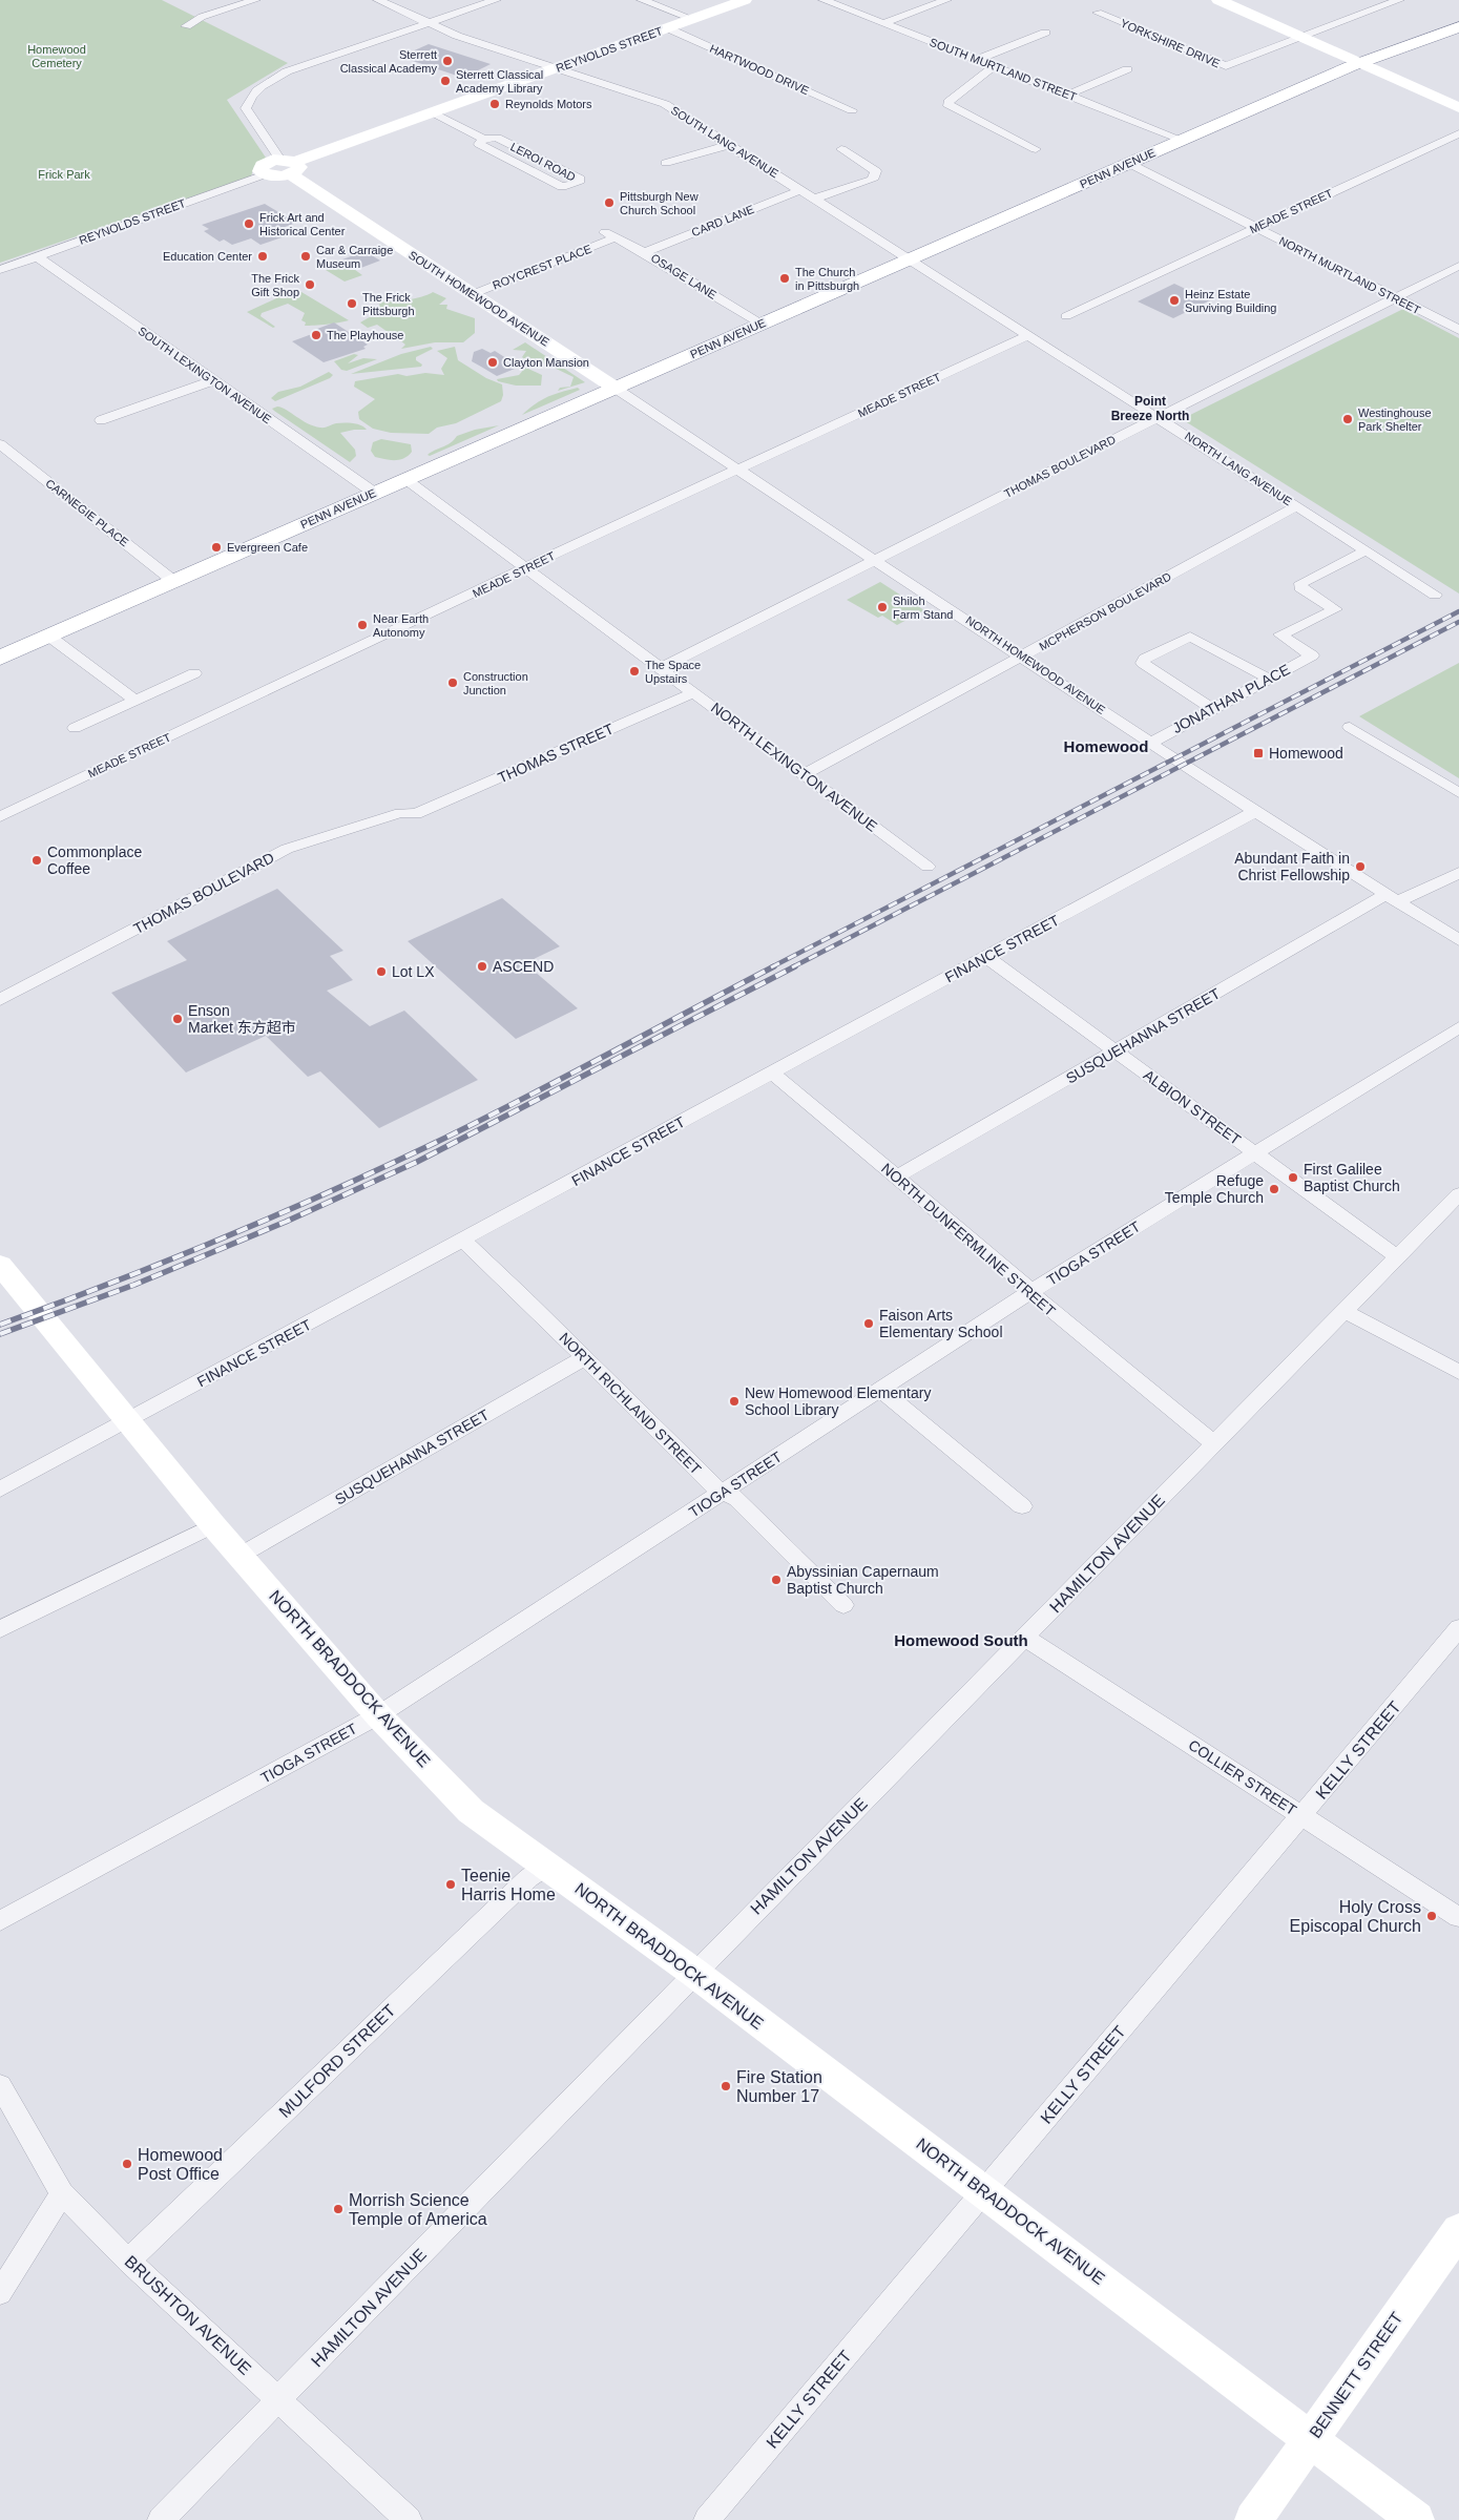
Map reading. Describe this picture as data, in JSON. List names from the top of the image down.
{
  "streets": {
    "highway": ["PENN AVENUE"],
    "main road": [
      "REYNOLDS STREET",
      "SOUTH HOMEWOOD AVENUE",
      "NORTH BRADDOCK AVENUE",
      "BENNETT STREET"
    ],
    "street": [
      "YORKSHIRE DRIVE",
      "HARTWOOD DRIVE",
      "SOUTH MURTLAND STREET",
      "SOUTH LANG AVENUE",
      "LEROI ROAD",
      "MEADE STREET",
      "CARD LANE",
      "ROYCREST PLACE",
      "NORTH MURTLAND STREET",
      "OSAGE LANE",
      "SOUTH LEXINGTON AVENUE",
      "THOMAS BOULEVARD",
      "NORTH LANG AVENUE",
      "CARNEGIE PLACE",
      "MCPHERSON BOULEVARD",
      "NORTH HOMEWOOD AVENUE",
      "JONATHAN PLACE",
      "THOMAS STREET",
      "NORTH LEXINGTON AVENUE",
      "FINANCE STREET",
      "SUSQUEHANNA STREET",
      "ALBION STREET",
      "NORTH DUNFERMLINE STREET",
      "TIOGA STREET",
      "NORTH RICHLAND STREET",
      "HAMILTON AVENUE",
      "KELLY STREET",
      "COLLIER STREET",
      "MULFORD STREET",
      "BRUSHTON AVENUE"
    ]
  },
  "crossings": [
    ["REYNOLDS STREET", "HARTWOOD DRIVE"],
    ["REYNOLDS STREET", "SOUTH LANG AVENUE"],
    ["REYNOLDS STREET", "LEROI ROAD"],
    ["REYNOLDS STREET", "SOUTH HOMEWOOD AVENUE"],
    ["REYNOLDS STREET", "SOUTH LEXINGTON AVENUE"],
    ["SOUTH MURTLAND STREET", "PENN AVENUE"],
    ["SOUTH LANG AVENUE", "PENN AVENUE"],
    ["SOUTH LANG AVENUE", "CARD LANE"],
    ["SOUTH LANG AVENUE", "SOUTH HOMEWOOD AVENUE"],
    ["SOUTH LANG AVENUE", "NORTH LANG AVENUE"],
    ["PENN AVENUE", "NORTH MURTLAND STREET"],
    ["PENN AVENUE", "OSAGE LANE"],
    ["PENN AVENUE", "SOUTH HOMEWOOD AVENUE"],
    ["PENN AVENUE", "SOUTH LEXINGTON AVENUE"],
    ["PENN AVENUE", "NORTH LANG AVENUE"],
    ["PENN AVENUE", "CARNEGIE PLACE"],
    ["PENN AVENUE", "NORTH HOMEWOOD AVENUE"],
    ["PENN AVENUE", "NORTH LEXINGTON AVENUE"],
    ["MEADE STREET", "NORTH MURTLAND STREET"],
    ["MEADE STREET", "NORTH LANG AVENUE"],
    ["MEADE STREET", "NORTH HOMEWOOD AVENUE"],
    ["MEADE STREET", "NORTH LEXINGTON AVENUE"],
    ["CARD LANE", "OSAGE LANE"],
    ["ROYCREST PLACE", "OSAGE LANE"],
    ["ROYCREST PLACE", "SOUTH HOMEWOOD AVENUE"],
    ["NORTH MURTLAND STREET", "THOMAS BOULEVARD"],
    ["SOUTH HOMEWOOD AVENUE", "NORTH HOMEWOOD AVENUE"],
    ["THOMAS BOULEVARD", "NORTH LANG AVENUE"],
    ["THOMAS BOULEVARD", "NORTH HOMEWOOD AVENUE"],
    ["THOMAS BOULEVARD", "THOMAS STREET"],
    ["THOMAS BOULEVARD", "NORTH LEXINGTON AVENUE"],
    ["NORTH LANG AVENUE", "MCPHERSON BOULEVARD"],
    ["NORTH LANG AVENUE", "JONATHAN PLACE"],
    ["MCPHERSON BOULEVARD", "NORTH HOMEWOOD AVENUE"],
    ["MCPHERSON BOULEVARD", "NORTH LEXINGTON AVENUE"],
    ["NORTH HOMEWOOD AVENUE", "JONATHAN PLACE"],
    ["NORTH HOMEWOOD AVENUE", "FINANCE STREET"],
    ["NORTH HOMEWOOD AVENUE", "SUSQUEHANNA STREET"],
    ["THOMAS STREET", "NORTH LEXINGTON AVENUE"],
    ["FINANCE STREET", "ALBION STREET"],
    ["FINANCE STREET", "NORTH DUNFERMLINE STREET"],
    ["FINANCE STREET", "NORTH RICHLAND STREET"],
    ["FINANCE STREET", "NORTH BRADDOCK AVENUE"],
    ["SUSQUEHANNA STREET", "ALBION STREET"],
    ["SUSQUEHANNA STREET", "NORTH DUNFERMLINE STREET"],
    ["SUSQUEHANNA STREET", "NORTH RICHLAND STREET"],
    ["SUSQUEHANNA STREET", "NORTH BRADDOCK AVENUE"],
    ["ALBION STREET", "TIOGA STREET"],
    ["ALBION STREET", "HAMILTON AVENUE"],
    ["NORTH DUNFERMLINE STREET", "TIOGA STREET"],
    ["NORTH DUNFERMLINE STREET", "HAMILTON AVENUE"],
    ["TIOGA STREET", "NORTH RICHLAND STREET"],
    ["TIOGA STREET", "NORTH BRADDOCK AVENUE"],
    ["HAMILTON AVENUE", "NORTH BRADDOCK AVENUE"],
    ["HAMILTON AVENUE", "COLLIER STREET"],
    ["HAMILTON AVENUE", "BRUSHTON AVENUE"],
    ["NORTH BRADDOCK AVENUE", "KELLY STREET"],
    ["NORTH BRADDOCK AVENUE", "MULFORD STREET"],
    ["NORTH BRADDOCK AVENUE", "BENNETT STREET"],
    ["KELLY STREET", "COLLIER STREET"],
    ["MULFORD STREET", "BRUSHTON AVENUE"]
  ],
  "districts": ["Point Breeze North", "Homewood", "Homewood South"],
  "parks": ["Homewood Cemetery", "Frick Park"],
  "places": {
    "other": [
      "Sterrett Classical Academy",
      "Sterrett Classical Academy Library",
      "Reynolds Motors",
      "Pittsburgh New Church School",
      "Frick Art and Historical Center",
      "Education Center",
      "Car & Carraige Museum",
      "The Church in Pittsburgh",
      "The Frick Gift Shop",
      "Heinz Estate Surviving Building",
      "The Frick Pittsburgh",
      "The Playhouse",
      "Clayton Mansion",
      "Westinghouse Park Shelter",
      "Evergreen Cafe",
      "Shiloh Farm Stand",
      "Near Earth Autonomy",
      "The Space Upstairs",
      "Construction Junction",
      "Commonplace Coffee",
      "Abundant Faith in Christ Fellowship",
      "ASCEND",
      "Lot LX",
      "Enson Market 东方超市",
      "First Galilee Baptist Church",
      "Refuge Temple Church",
      "Faison Arts Elementary School",
      "New Homewood Elementary School Library",
      "Abyssinian Capernaum Baptist Church",
      "Teenie Harris Home",
      "Holy Cross Episcopal Church",
      "Fire Station Number 17",
      "Homewood Post Office",
      "Morrish Science Temple of America"
    ],
    "transit": ["Homewood"]
  }
}
